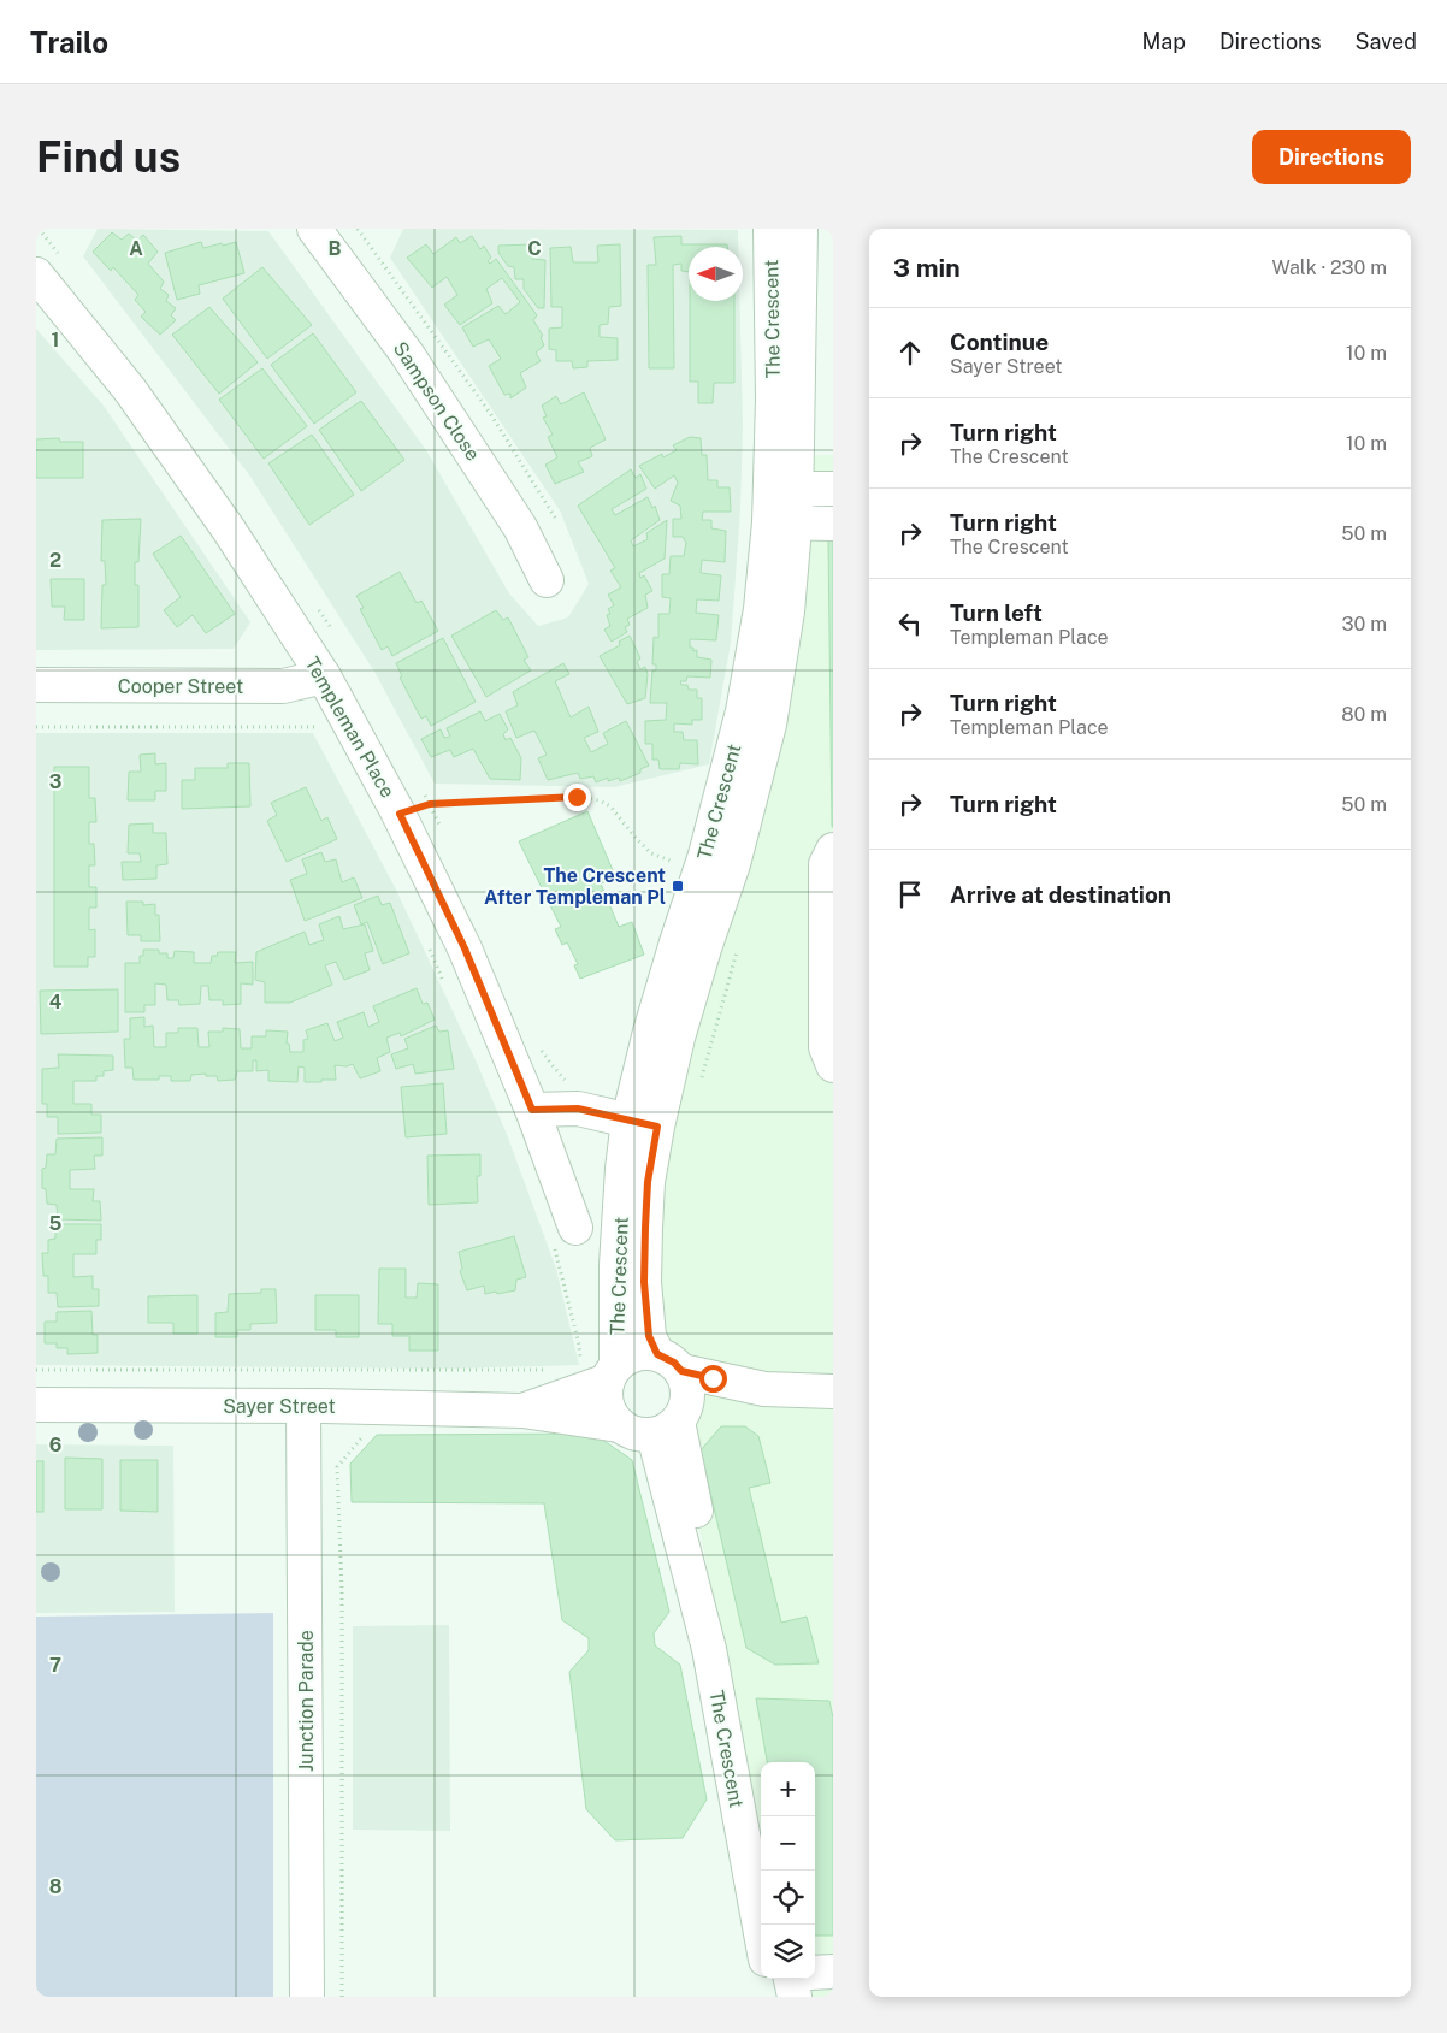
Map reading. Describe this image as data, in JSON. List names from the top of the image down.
{
  "streets": {
    "street": [
      "The Crescent",
      "Sampson Close",
      "Cooper Street",
      "Templeman Place",
      "Sayer Street",
      "Junction Parade"
    ]
  },
  "crossings": [
    ["The Crescent", "Sayer Street"],
    ["Cooper Street", "Templeman Place"],
    ["Sayer Street", "Junction Parade"]
  ],
  "places": {
    "transit": ["The Crescent After Templeman Pl"]
  },
  "north": "left",
  "page": {
    "header": "Trailo",
    "nav": ["Map", "Directions", "Saved"],
    "buttons": "Directions",
    "title": "Find us",
    "heading": ["3 min", "Walk · 230 m"],
    "list": [
      ["Continue", "Sayer Street", "10 m"],
      ["Turn right", "The Crescent", "10 m"],
      ["Turn right", "The Crescent", "50 m"],
      ["Turn left", "Templeman Place", "30 m"],
      ["Turn right", "Templeman Place", "80 m"],
      ["Turn right", "50 m"],
      "Arrive at destination"
    ],
    "map_buttons": ["+", "−"]
  },
  "grid": {
    "columns": ["A", "B", "C"],
    "rows": [
      "1",
      "2",
      "3",
      "4",
      "5",
      "6",
      "7",
      "8"
    ]
  }
}
